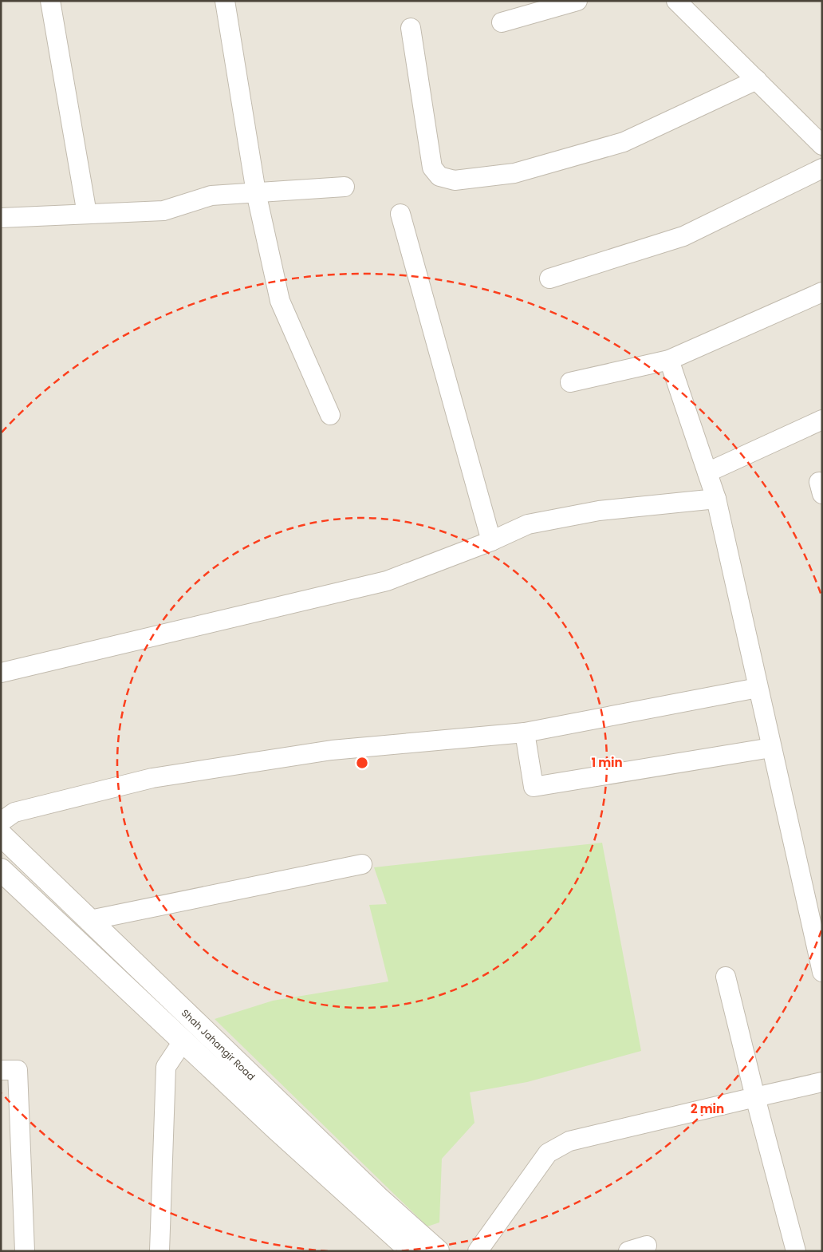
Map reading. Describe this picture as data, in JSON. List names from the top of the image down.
{
  "streets": {
    "street": ["Shah Jahangir Road"]
  },
  "rings": ["1 min", "2 min"]
}
